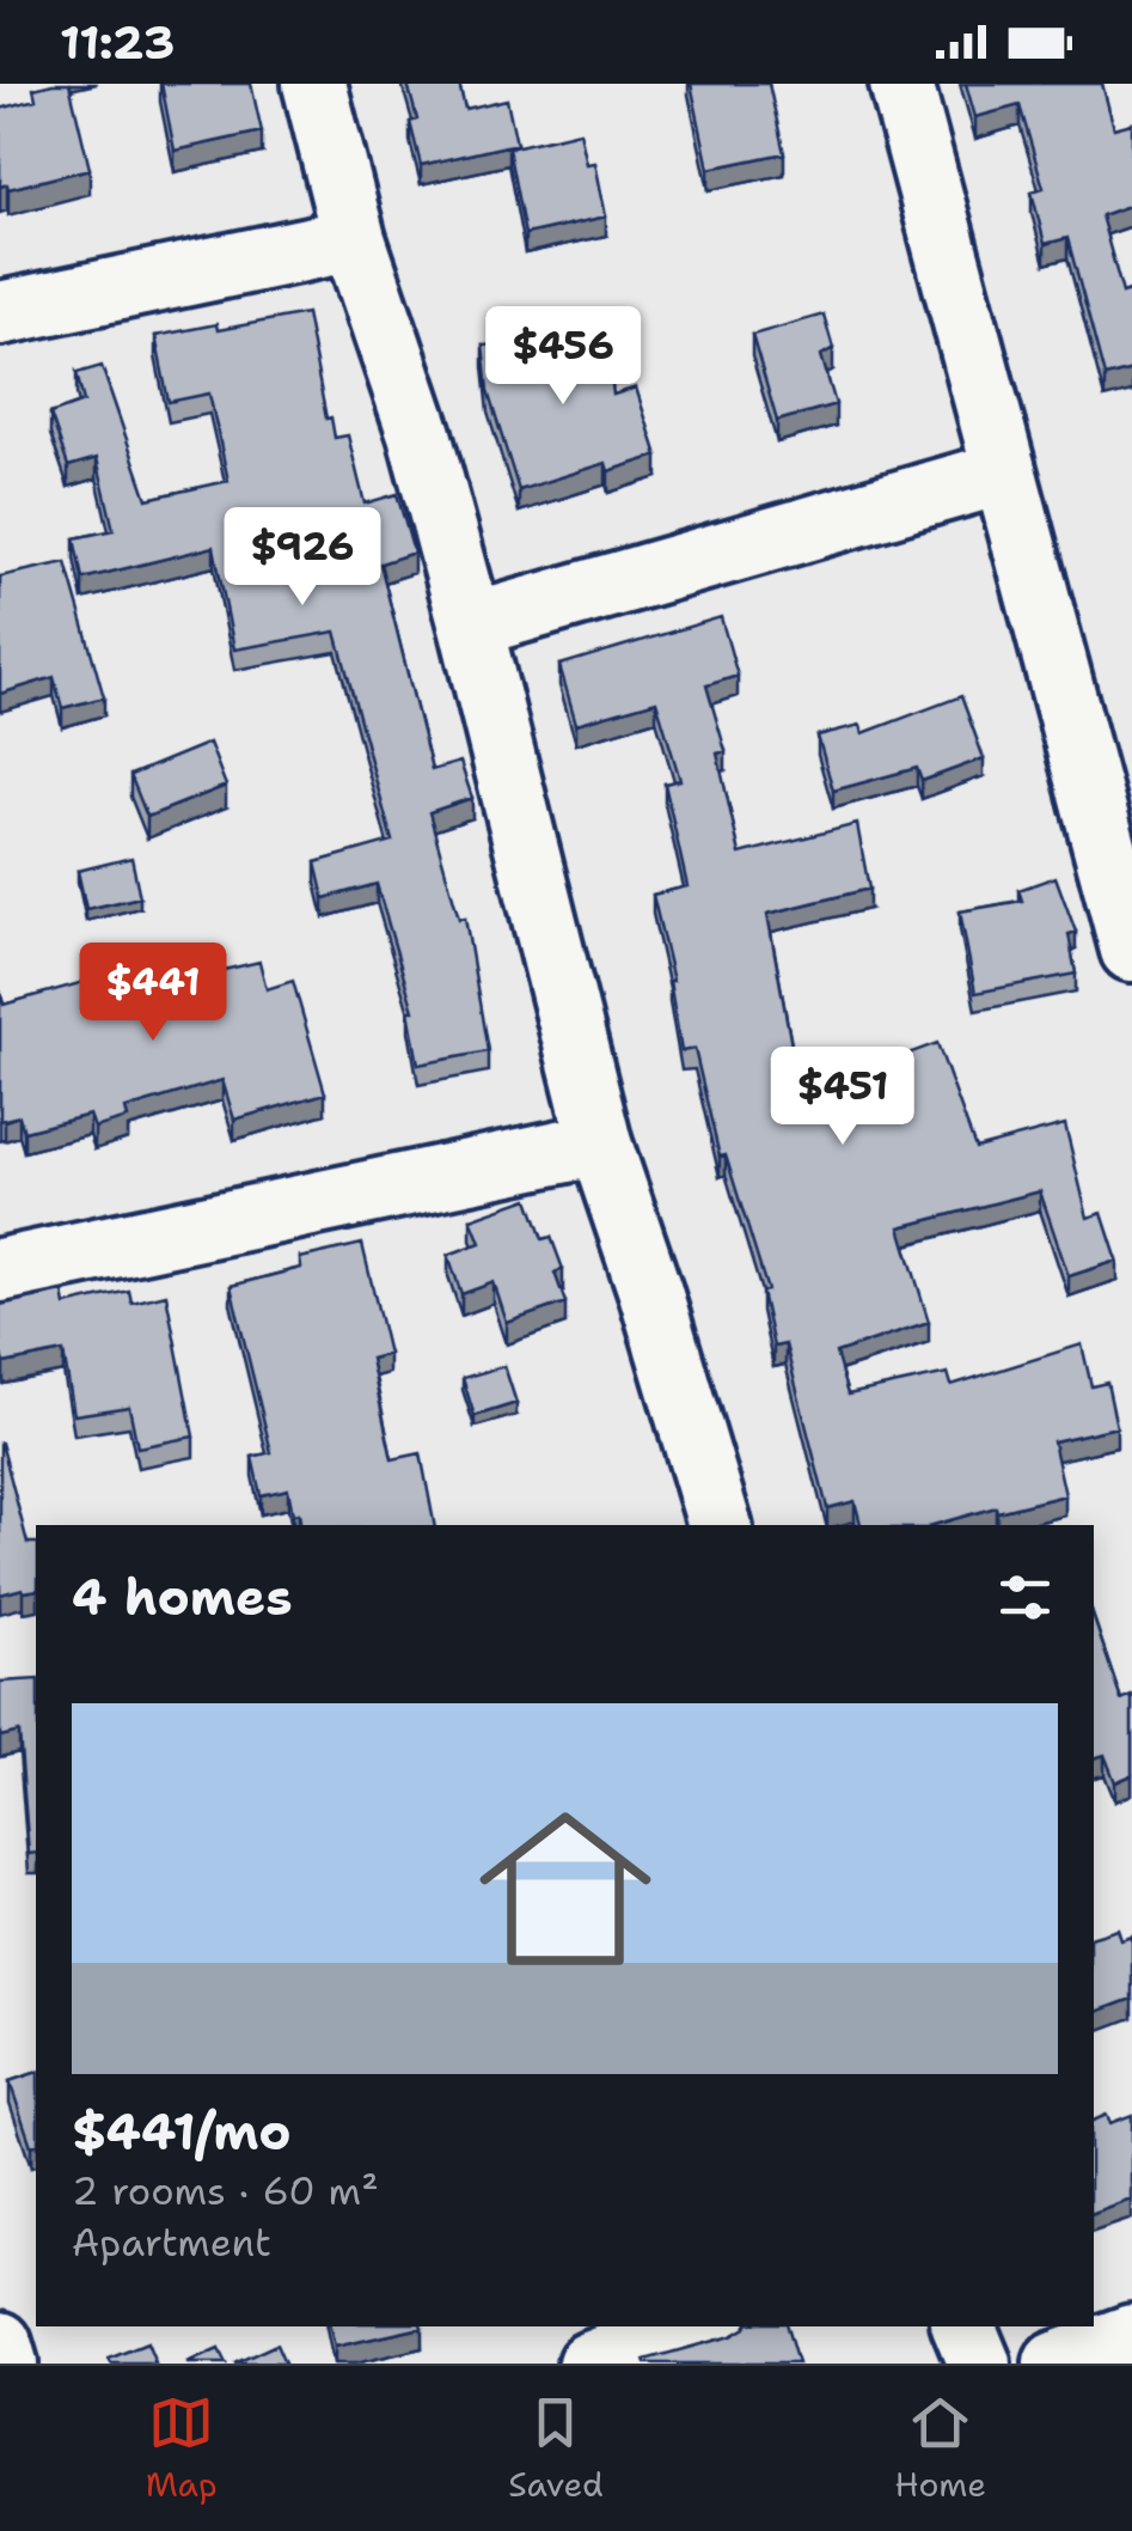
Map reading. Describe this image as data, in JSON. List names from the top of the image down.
{
  "page": {
    "status": "11:23",
    "price": [
      "$456",
      "$926",
      "$441",
      "$451"
    ],
    "heading": "4 homes",
    "list": [
      {
        "name": "$441/mo",
        "note": "2 rooms · 60 m² · Apartment"
      }
    ],
    "tabs": ["Map", "Saved", "Home"]
  }
}
